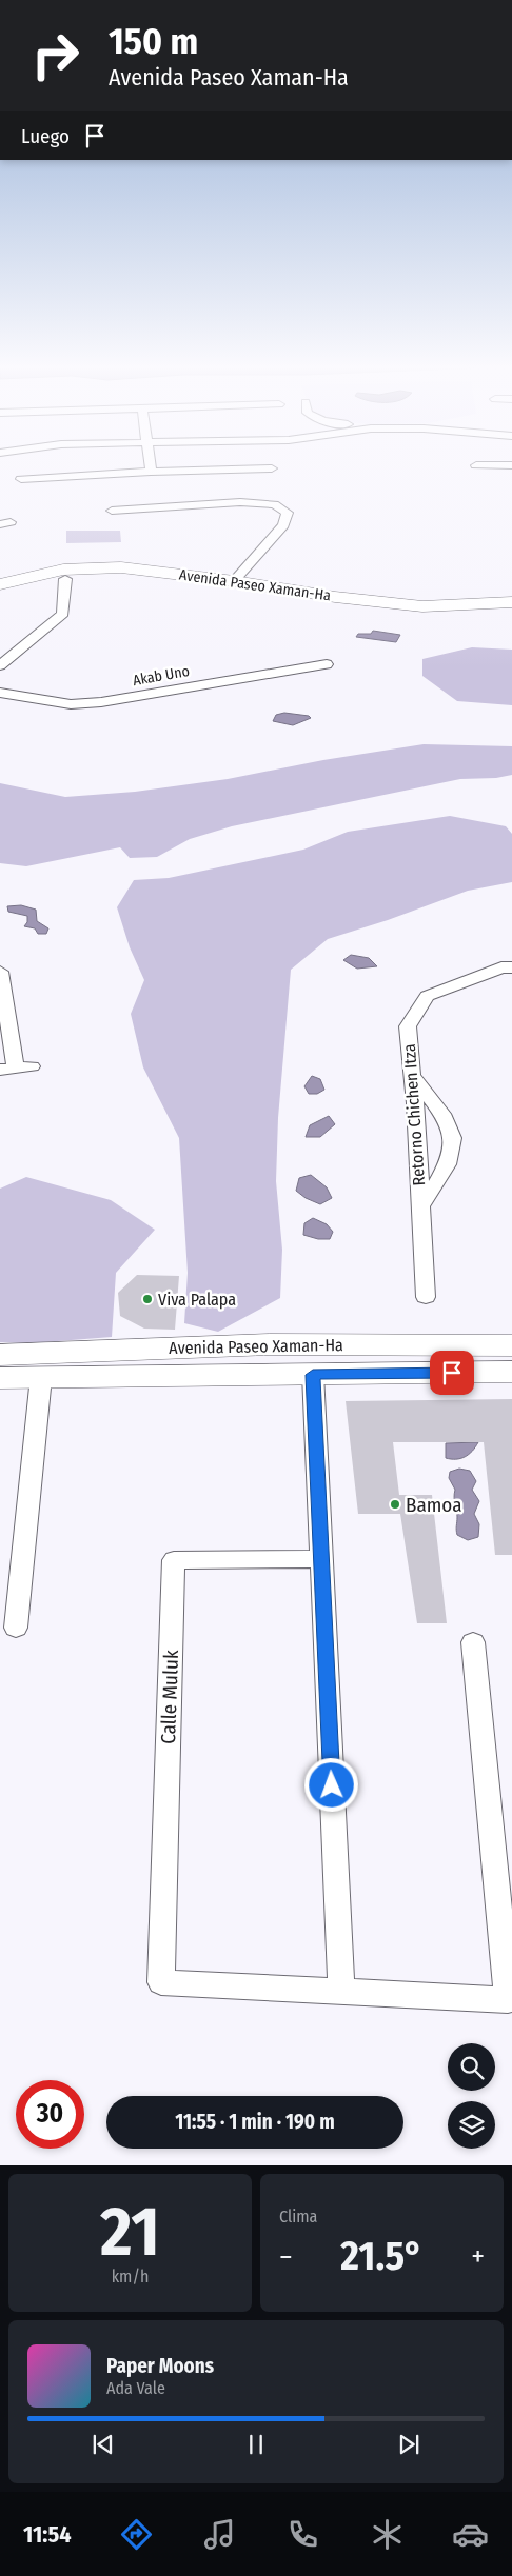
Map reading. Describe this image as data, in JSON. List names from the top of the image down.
{
  "streets": {
    "main road": ["Avenida Paseo Xaman-Ha"],
    "street": ["Akab Uno", "Retorno Chichen Itza", "Calle Muluk"]
  },
  "places": ["Viva Palapa", "Bamoa"],
  "page": {
    "turn": ["150 m", "Avenida Paseo Xaman-Ha"],
    "then": "Luego",
    "limit": "30",
    "trip": "11:55 · 1 min · 190 m",
    "tile": [
      ["21", "km/h"],
      "Clima"
    ],
    "heat": ["−", "21.5°", "+"],
    "song": ["Paper Moons", "Ada Vale"],
    "tabs": "11:54"
  }
}
